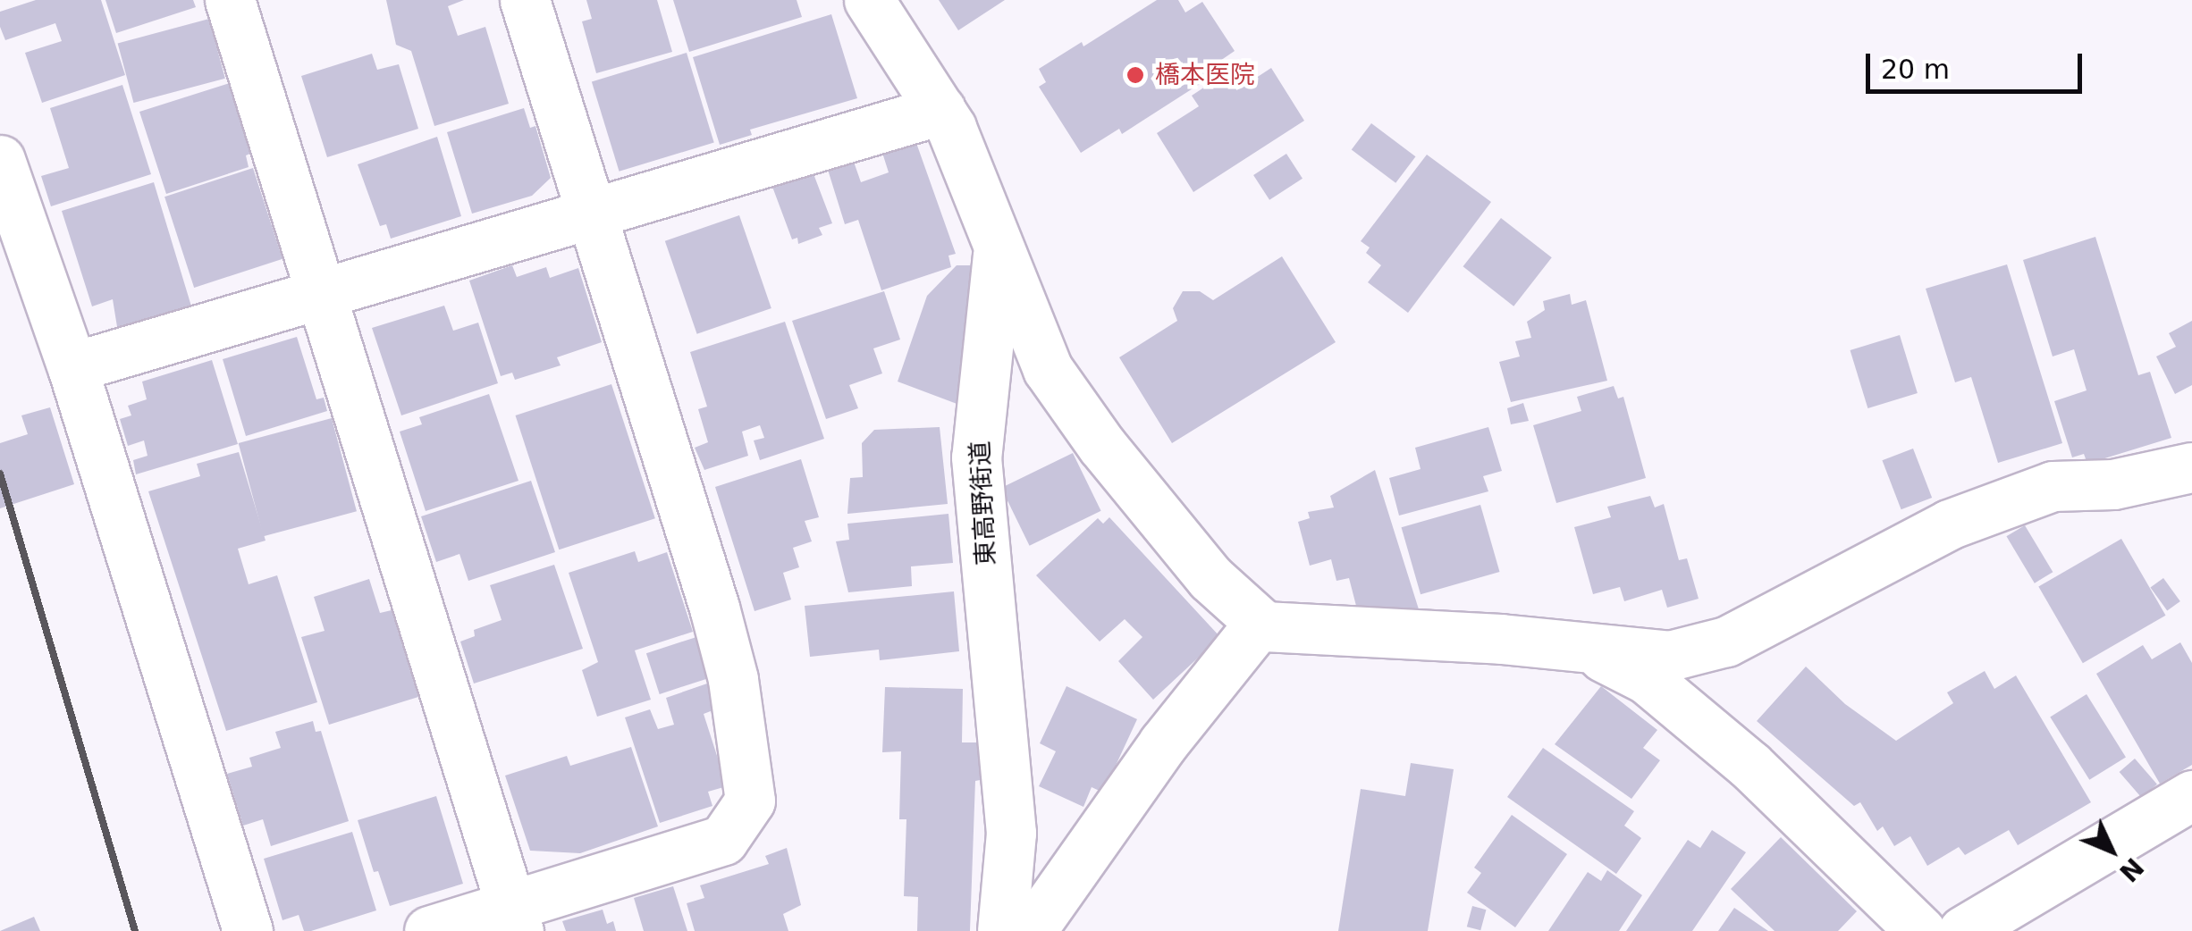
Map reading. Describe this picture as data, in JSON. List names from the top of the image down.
{
  "streets": {
    "street": ["東高野街道"]
  },
  "places": ["橋本医院"],
  "scale_bar": "20 m",
  "north": "bottom right"
}
